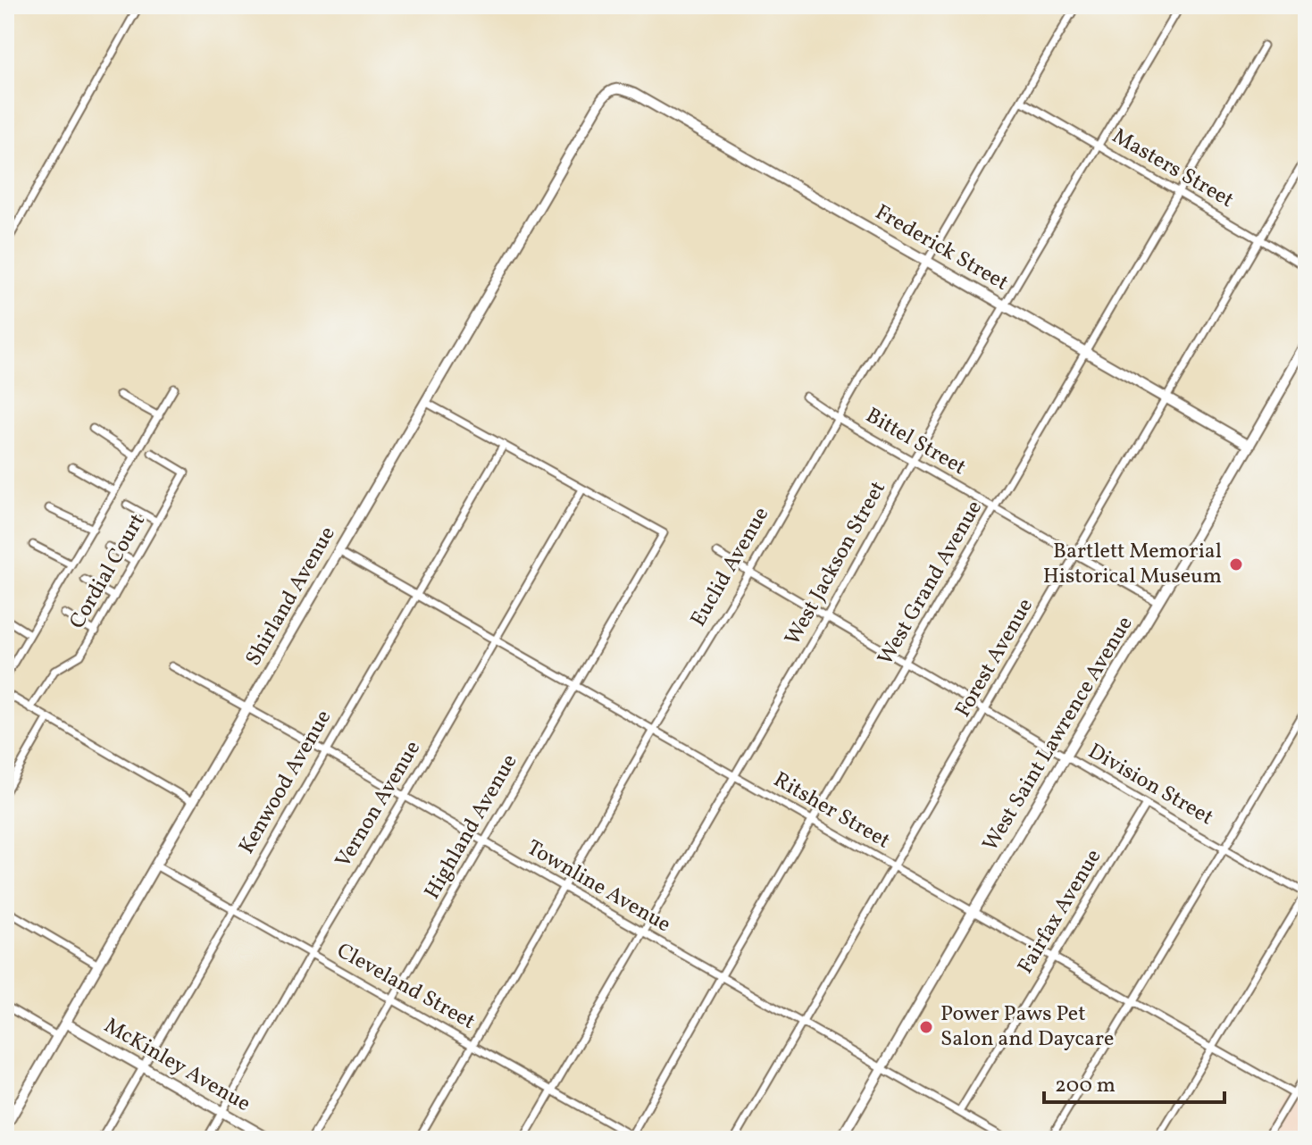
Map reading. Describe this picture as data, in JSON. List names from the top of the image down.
{
  "streets": {
    "street": [
      "Masters Street",
      "Frederick Street",
      "Bittel Street",
      "West Jackson Street",
      "Euclid Avenue",
      "Cordial Court",
      "West Grand Avenue",
      "Shirland Avenue",
      "Forest Avenue",
      "West Saint Lawrence Avenue",
      "Kenwood Avenue",
      "Division Street",
      "Vernon Avenue",
      "Ritsher Street",
      "Highland Avenue",
      "Townline Avenue",
      "Fairfax Avenue",
      "Cleveland Street",
      "McKinley Avenue"
    ]
  },
  "crossings": [
    ["Masters Street", "West Jackson Street"],
    ["Masters Street", "Euclid Avenue"],
    ["Masters Street", "West Grand Avenue"],
    ["Masters Street", "Forest Avenue"],
    ["Frederick Street", "West Jackson Street"],
    ["Frederick Street", "Euclid Avenue"],
    ["Frederick Street", "West Grand Avenue"],
    ["Frederick Street", "Shirland Avenue"],
    ["Frederick Street", "Forest Avenue"],
    ["Frederick Street", "West Saint Lawrence Avenue"],
    ["Bittel Street", "West Jackson Street"],
    ["Bittel Street", "Euclid Avenue"],
    ["Bittel Street", "West Grand Avenue"],
    ["Bittel Street", "Forest Avenue"],
    ["Bittel Street", "West Saint Lawrence Avenue"],
    ["West Jackson Street", "Division Street"],
    ["West Jackson Street", "Ritsher Street"],
    ["West Jackson Street", "Townline Avenue"],
    ["West Jackson Street", "Cleveland Street"],
    ["Euclid Avenue", "Division Street"],
    ["Euclid Avenue", "Ritsher Street"],
    ["Euclid Avenue", "Townline Avenue"],
    ["Euclid Avenue", "Cleveland Street"],
    ["West Grand Avenue", "Division Street"],
    ["West Grand Avenue", "Ritsher Street"],
    ["West Grand Avenue", "Townline Avenue"],
    ["West Grand Avenue", "Cleveland Street"],
    ["Shirland Avenue", "Ritsher Street"],
    ["Shirland Avenue", "Townline Avenue"],
    ["Shirland Avenue", "Cleveland Street"],
    ["Shirland Avenue", "McKinley Avenue"],
    ["Forest Avenue", "Division Street"],
    ["Forest Avenue", "Ritsher Street"],
    ["Forest Avenue", "Townline Avenue"],
    ["West Saint Lawrence Avenue", "Division Street"],
    ["West Saint Lawrence Avenue", "Ritsher Street"],
    ["West Saint Lawrence Avenue", "Townline Avenue"],
    ["Kenwood Avenue", "Ritsher Street"],
    ["Kenwood Avenue", "Townline Avenue"],
    ["Kenwood Avenue", "Cleveland Street"],
    ["Kenwood Avenue", "McKinley Avenue"],
    ["Division Street", "Fairfax Avenue"],
    ["Vernon Avenue", "Ritsher Street"],
    ["Vernon Avenue", "Highland Avenue"],
    ["Vernon Avenue", "Townline Avenue"],
    ["Vernon Avenue", "Cleveland Street"],
    ["Vernon Avenue", "McKinley Avenue"],
    ["Ritsher Street", "Highland Avenue"],
    ["Ritsher Street", "Fairfax Avenue"],
    ["Highland Avenue", "Townline Avenue"],
    ["Highland Avenue", "Cleveland Street"],
    ["Townline Avenue", "Fairfax Avenue"]
  ],
  "places": ["Bartlett Memorial Historical Museum", "Power Paws Pet Salon and Daycare"],
  "scale_bar": "200 m"
}
